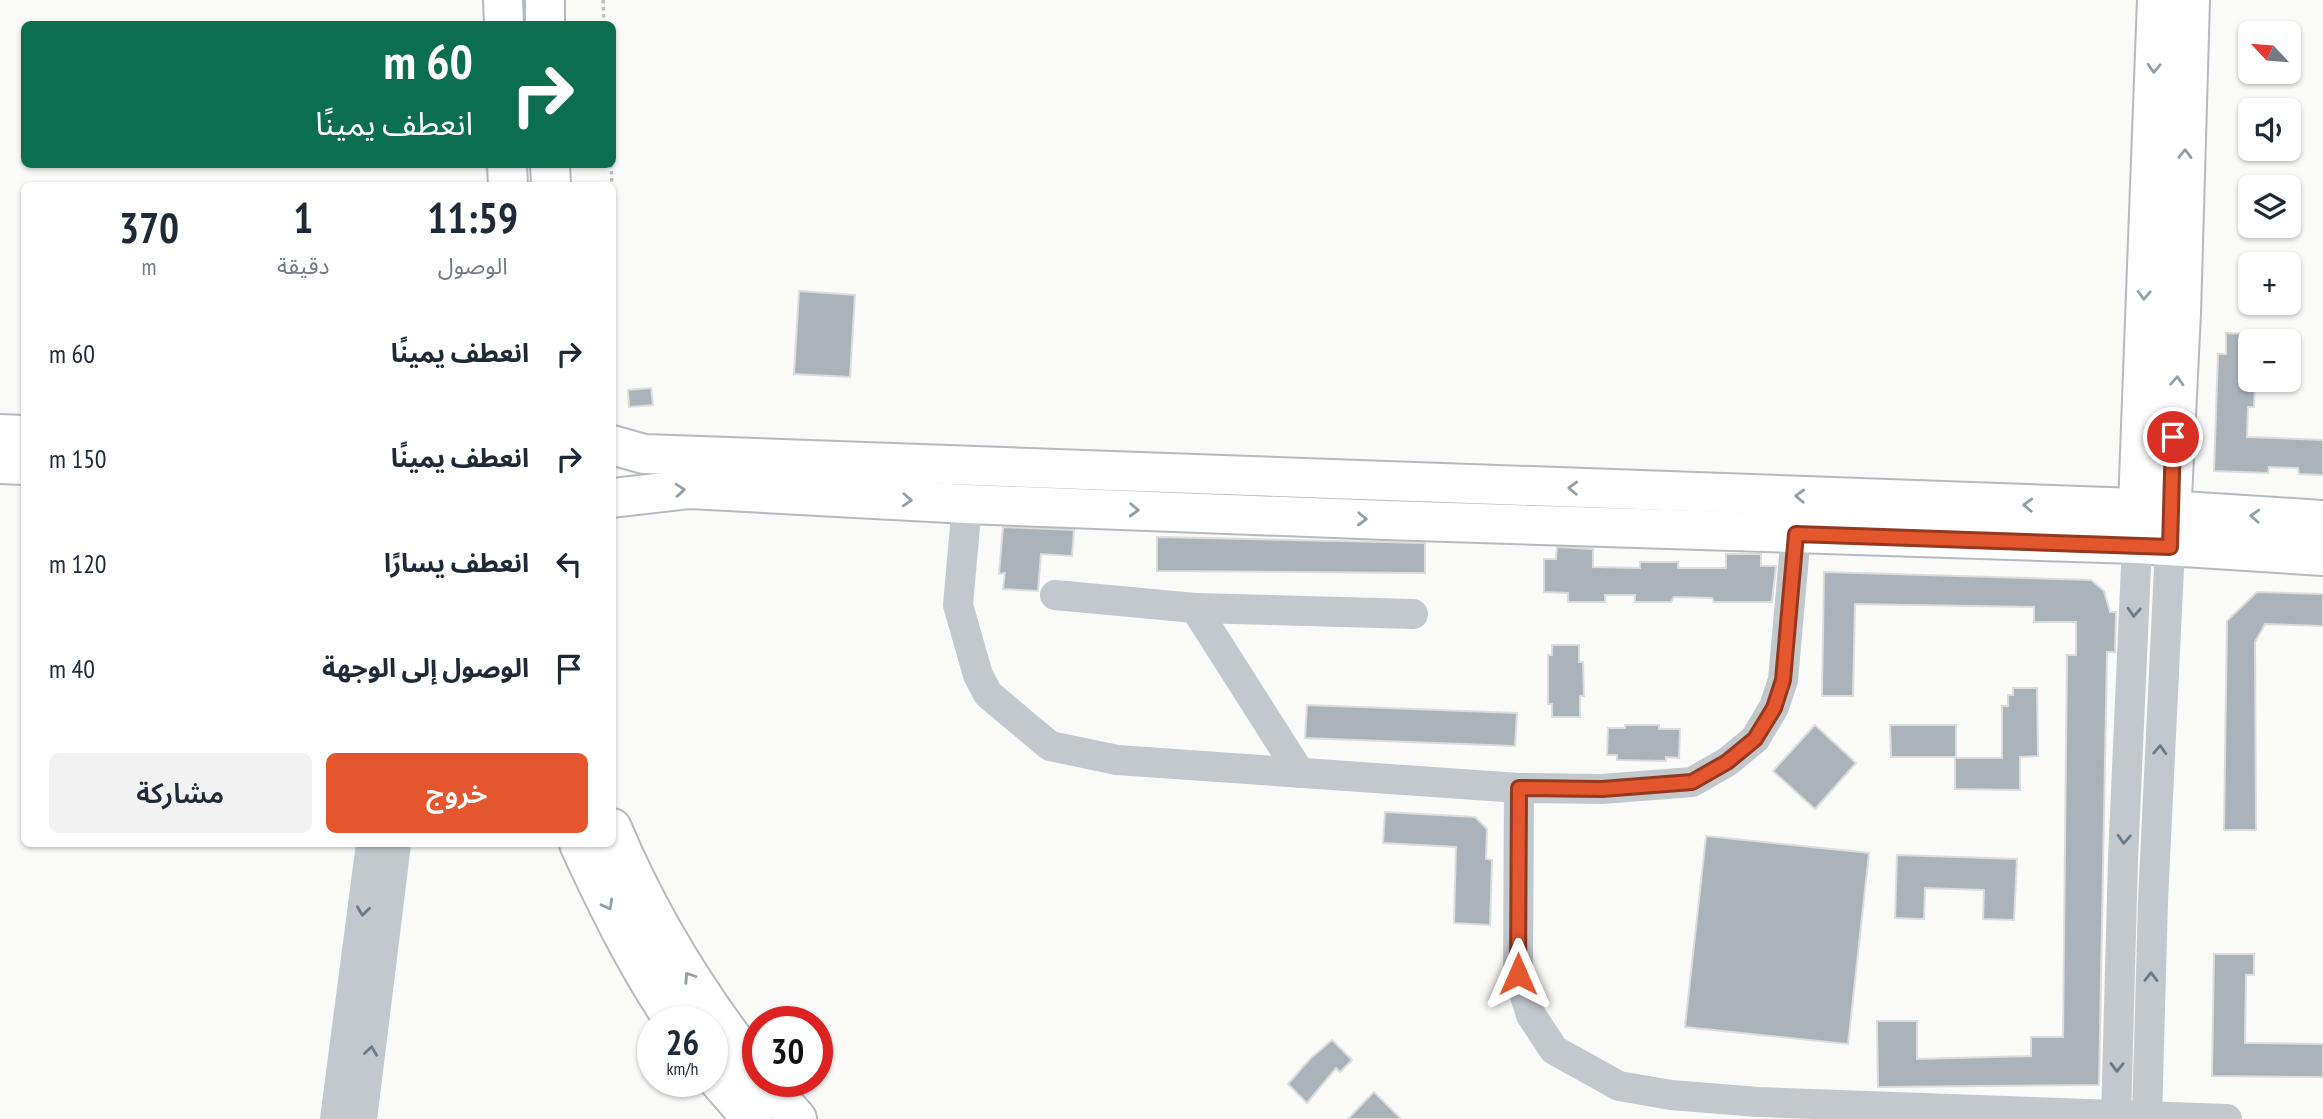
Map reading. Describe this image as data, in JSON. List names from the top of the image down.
{
  "north": "top left",
  "page": {
    "map_buttons": ["+", "−"],
    "turn": ["60 m", "انعطف يمينًا"],
    "eta": [
      "11:59",
      "الوصول",
      "1",
      "دقيقة",
      "370",
      "m"
    ],
    "list": [
      {
        "name": "انعطف يمينًا",
        "value": "60 m"
      },
      {
        "name": "انعطف يمينًا",
        "value": "150 m"
      },
      {
        "name": "انعطف يسارًا",
        "value": "120 m"
      },
      {
        "name": "الوصول إلى الوجهة",
        "value": "40 m"
      }
    ],
    "buttons": ["خروج", "مشاركة"],
    "speed": "26 km/h",
    "limit": "30"
  }
}
